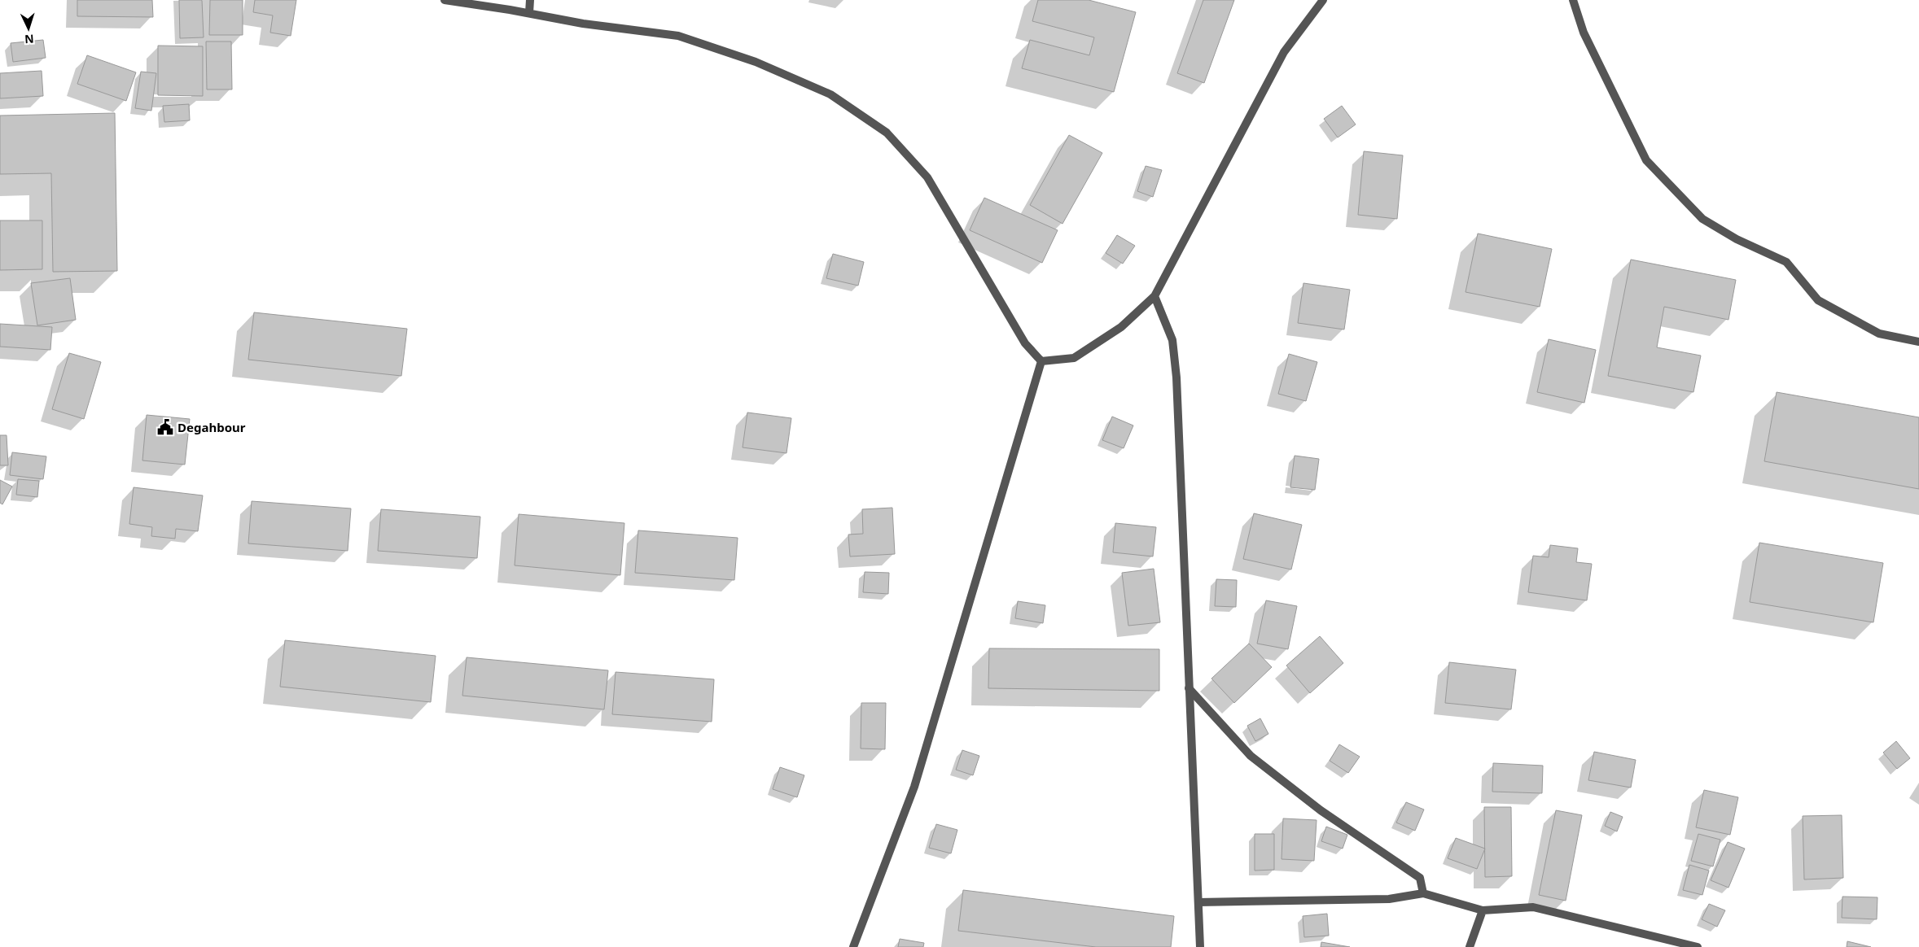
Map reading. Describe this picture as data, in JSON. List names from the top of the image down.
{
  "places": {
    "public building": ["Degahbour"]
  },
  "north": "bottom"
}
